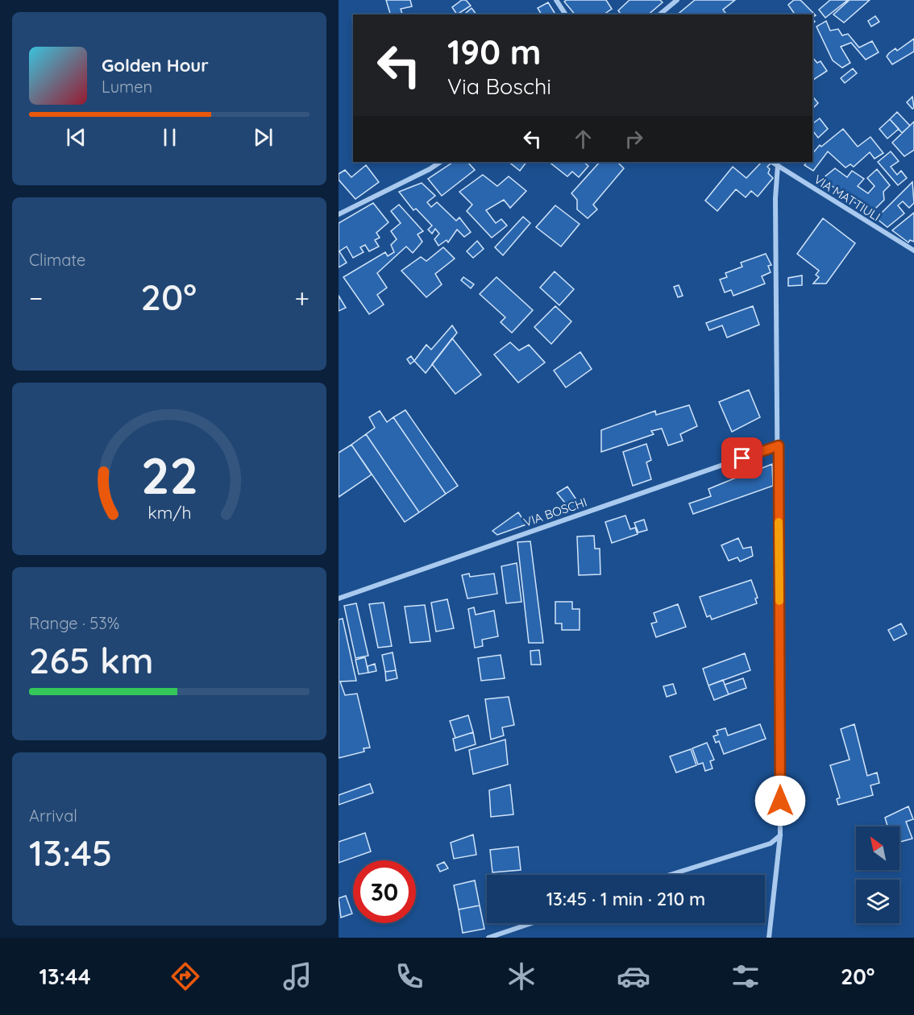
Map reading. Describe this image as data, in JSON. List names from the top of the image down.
{
  "streets": {
    "street": ["VIA MATTIULI", "VIA BOSCHI"]
  },
  "north": "top left",
  "page": {
    "turn": ["190 m", "Via Boschi"],
    "song": ["Golden Hour", "Lumen"],
    "tile": [
      "Climate",
      ["Range · 53%", "265 km"],
      ["Arrival", "13:45"]
    ],
    "heat": ["−", "20°", "+"],
    "limit": "30",
    "trip": "13:45 · 1 min · 210 m",
    "tabs": ["13:44", "20°"],
    "gauge": ["22", "km/h"]
  }
}
